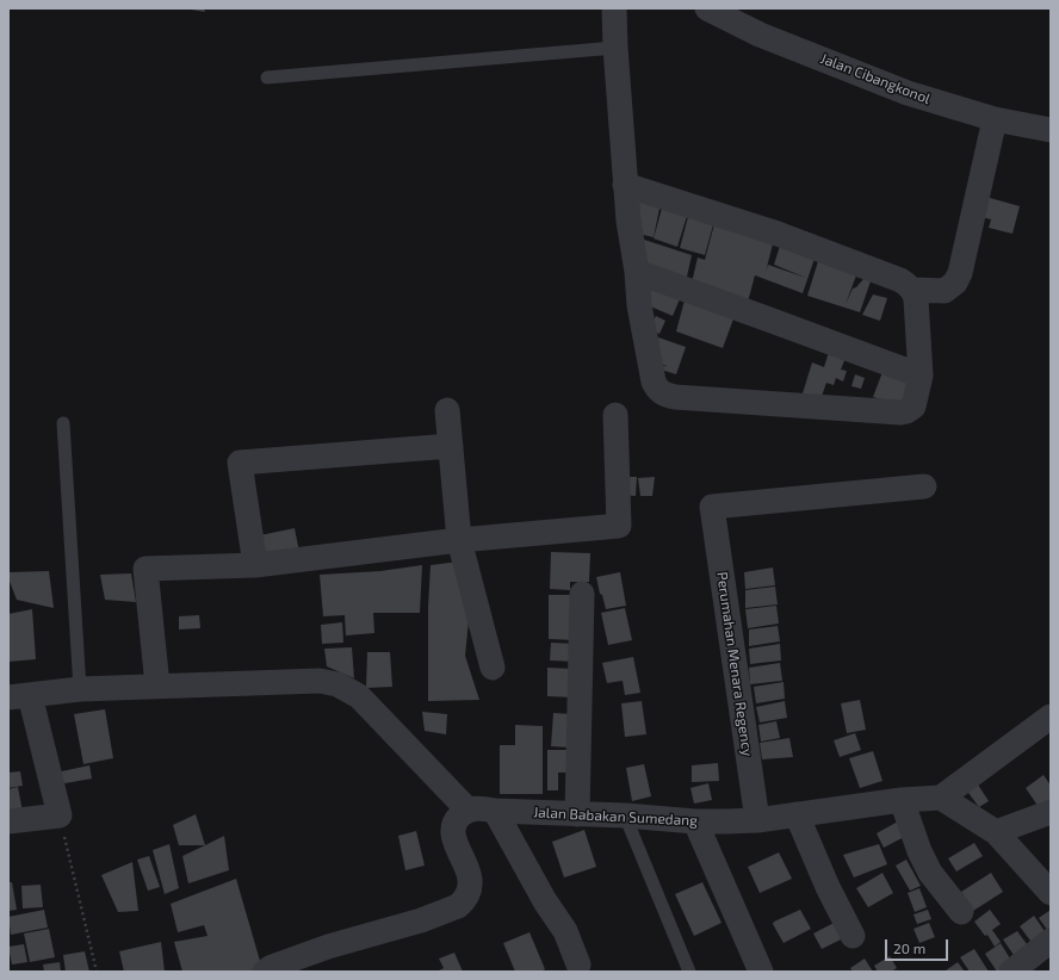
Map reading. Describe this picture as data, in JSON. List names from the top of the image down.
{
  "streets": {
    "street": ["Jalan Cibangkonol", "Perumahan Menara Regency", "Jalan Babakan Sumedang"]
  },
  "crossings": [
    ["Perumahan Menara Regency", "Jalan Babakan Sumedang"]
  ],
  "scale_bar": "20 m"
}
